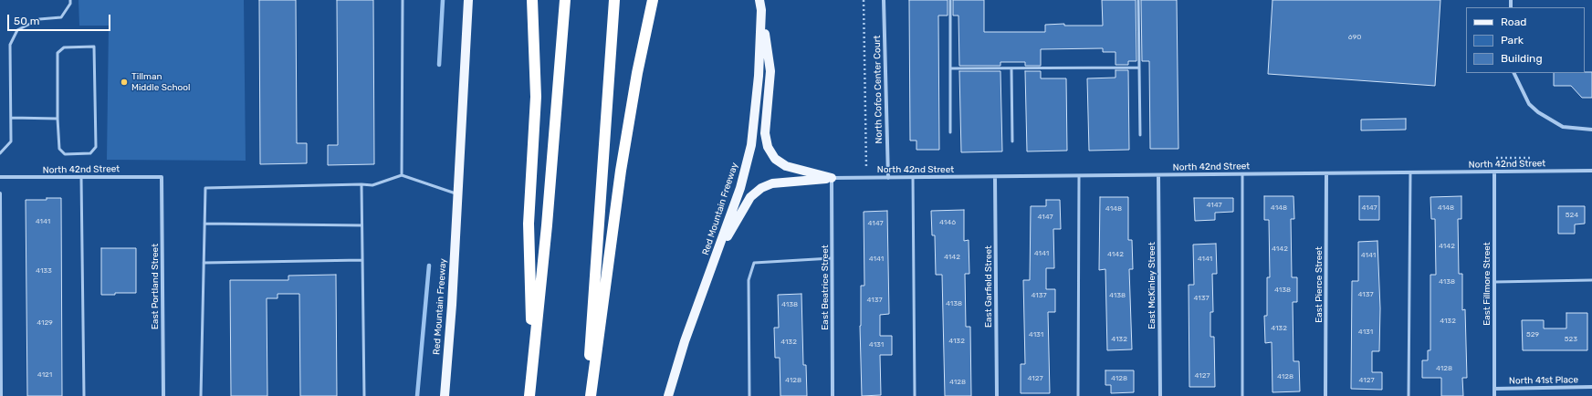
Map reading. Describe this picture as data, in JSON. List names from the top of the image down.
{
  "streets": {
    "main road": ["Red Mountain Freeway"],
    "street": [
      "North Cofco Center Court",
      "North 42nd Street",
      "East Fillmore Street",
      "East Pierce Street",
      "East McKinley Street",
      "East Portland Street",
      "East Garfield Street",
      "East Beatrice Street",
      "North 41st Place"
    ]
  },
  "crossings": [
    ["North Cofco Center Court", "North 42nd Street"],
    ["North 42nd Street", "East Fillmore Street"],
    ["North 42nd Street", "East Pierce Street"],
    ["North 42nd Street", "East McKinley Street"],
    ["North 42nd Street", "East Portland Street"],
    ["North 42nd Street", "East Garfield Street"],
    ["North 42nd Street", "East Beatrice Street"],
    ["East Fillmore Street", "North 41st Place"]
  ],
  "places": ["Tillman Middle School"],
  "house_numbers": [
    "690",
    "4147",
    "4148",
    "4147",
    "4148",
    "4148",
    "524",
    "4147",
    "4141",
    "4146",
    "4147",
    "4142",
    "4142",
    "4141",
    "4142",
    "4141",
    "4142",
    "4141",
    "4141",
    "4133",
    "4138",
    "4138",
    "4137",
    "4137",
    "4138",
    "4137",
    "4137",
    "4138",
    "4138",
    "4132",
    "4129",
    "4132",
    "4131",
    "4131",
    "529",
    "4132",
    "523",
    "4132",
    "4132",
    "4131",
    "4128",
    "4121",
    "4127",
    "4128",
    "4127",
    "4128",
    "4128",
    "4127",
    "4128"
  ],
  "legend": ["Road", "Park", "Building"],
  "scale_bar": "50 m"
}
